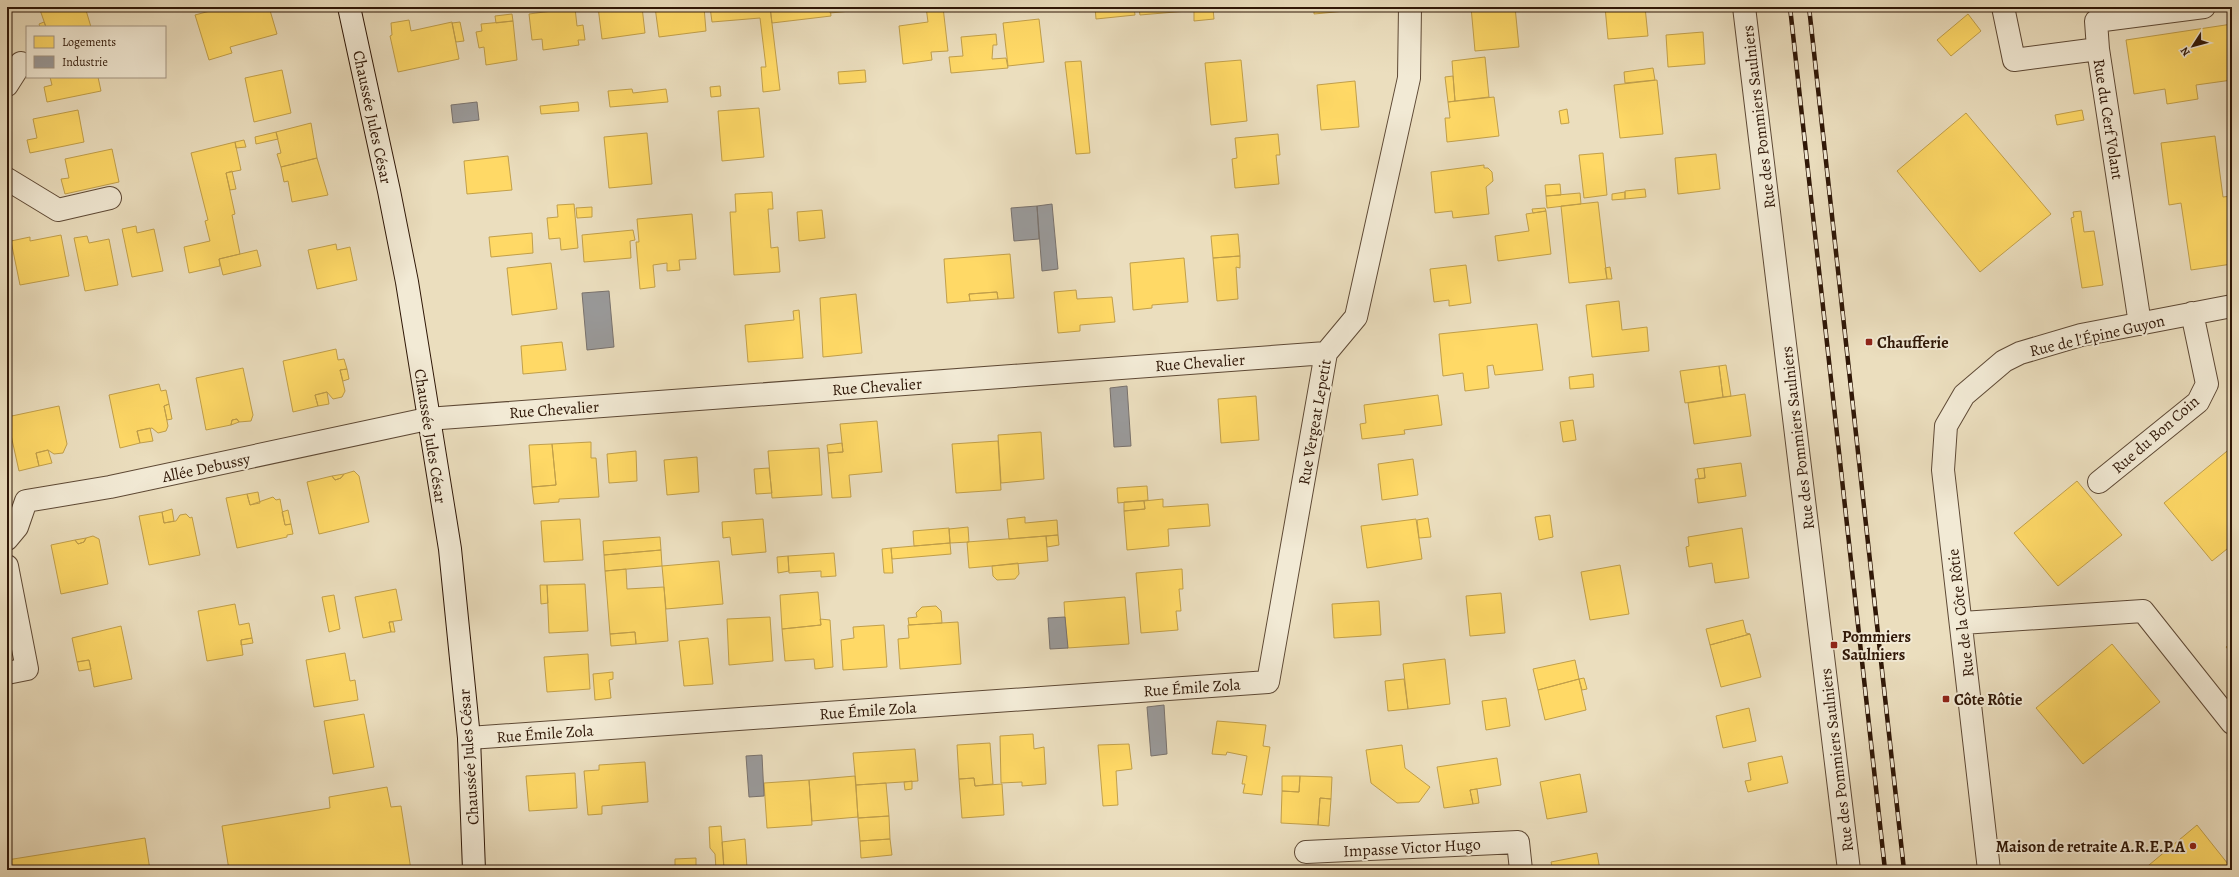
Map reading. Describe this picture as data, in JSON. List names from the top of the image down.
{
  "streets": {
    "street": [
      "Chaussée Jules César",
      "Rue des Pommiers Saulniers",
      "Rue du Cerf Volant",
      "Rue de l'Épine Guyon",
      "Rue Chevalier",
      "Rue Vergeat Lepetit",
      "Rue du Bon Coin",
      "Allée Debussy",
      "Rue de la Côte Rôtie",
      "Rue Émile Zola",
      "Impasse Victor Hugo"
    ]
  },
  "crossings": [
    ["Chaussée Jules César", "Rue Chevalier"],
    ["Chaussée Jules César", "Allée Debussy"],
    ["Chaussée Jules César", "Rue Émile Zola"],
    ["Rue du Cerf Volant", "Rue de l'Épine Guyon"],
    ["Rue de l'Épine Guyon", "Rue du Bon Coin"],
    ["Rue de l'Épine Guyon", "Rue de la Côte Rôtie"],
    ["Rue Chevalier", "Rue Vergeat Lepetit"],
    ["Rue Chevalier", "Allée Debussy"],
    ["Rue Vergeat Lepetit", "Rue Émile Zola"]
  ],
  "places": {
    "transit": ["Chaufferie", "Pommiers Saulniers", "Côte Rôtie"],
    "other": ["Maison de retraite A.R.E.P.A"]
  },
  "legend": ["Logements", "Industrie"],
  "north": "bottom left"
}
